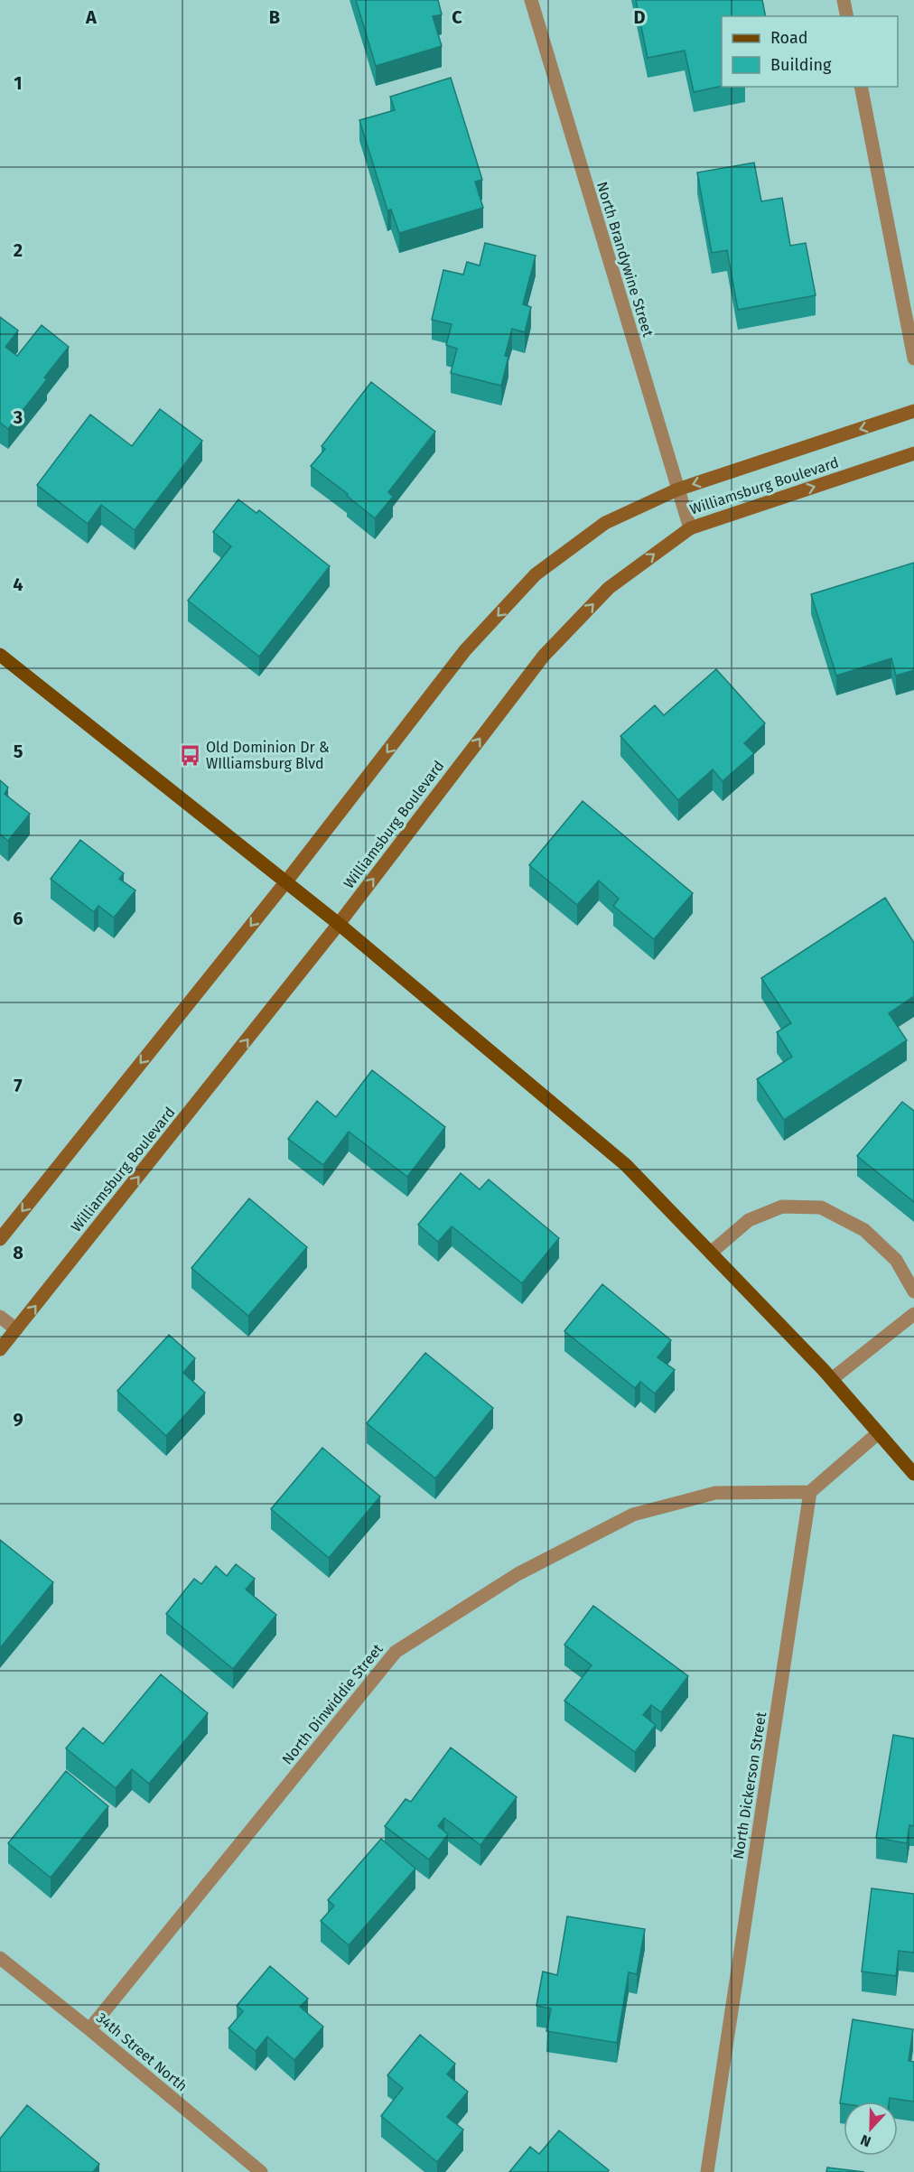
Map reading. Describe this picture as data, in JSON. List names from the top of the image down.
{
  "streets": {
    "main road": ["Williamsburg Boulevard"],
    "street": [
      "North Brandywine Street",
      "North Dinwiddie Street",
      "North Dickerson Street",
      "34th Street North"
    ]
  },
  "crossings": [
    ["North Brandywine Street", "Williamsburg Boulevard"],
    ["North Dinwiddie Street", "North Dickerson Street"],
    ["North Dinwiddie Street", "34th Street North"]
  ],
  "places": {
    "bus stop": ["Old Dominion Dr & WIlliamsburg Blvd"]
  },
  "legend": ["Road", "Building"],
  "north": "bottom",
  "grid": {
    "columns": [
      "A",
      "B",
      "C",
      "D"
    ],
    "rows": [
      "1",
      "2",
      "3",
      "4",
      "5",
      "6",
      "7",
      "8",
      "9"
    ]
  }
}
